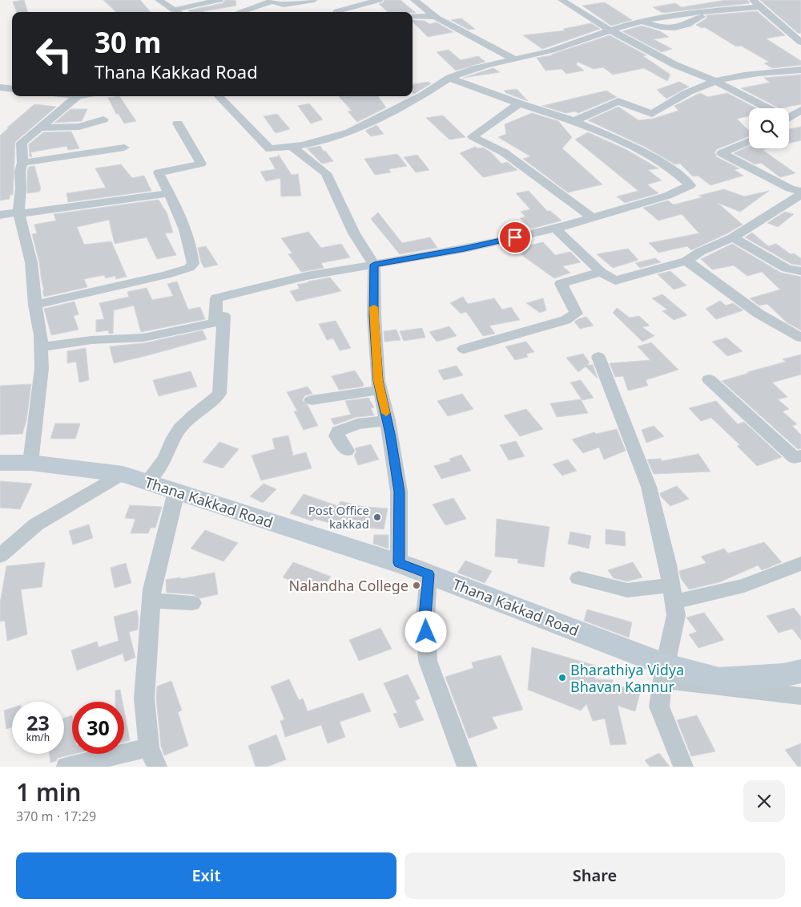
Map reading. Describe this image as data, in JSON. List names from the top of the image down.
{
  "streets": {
    "main road": ["Thana Kakkad Road"]
  },
  "places": ["Post Office kakkad", "Nalandha College", "Bharathiya Vidya Bhavan Kannur"],
  "page": {
    "turn": ["30 m", "Thana Kakkad Road"],
    "speed": "23 km/h",
    "limit": "30",
    "heading": ["1 min", "370 m · 17:29"],
    "buttons": ["Exit", "Share"]
  }
}
